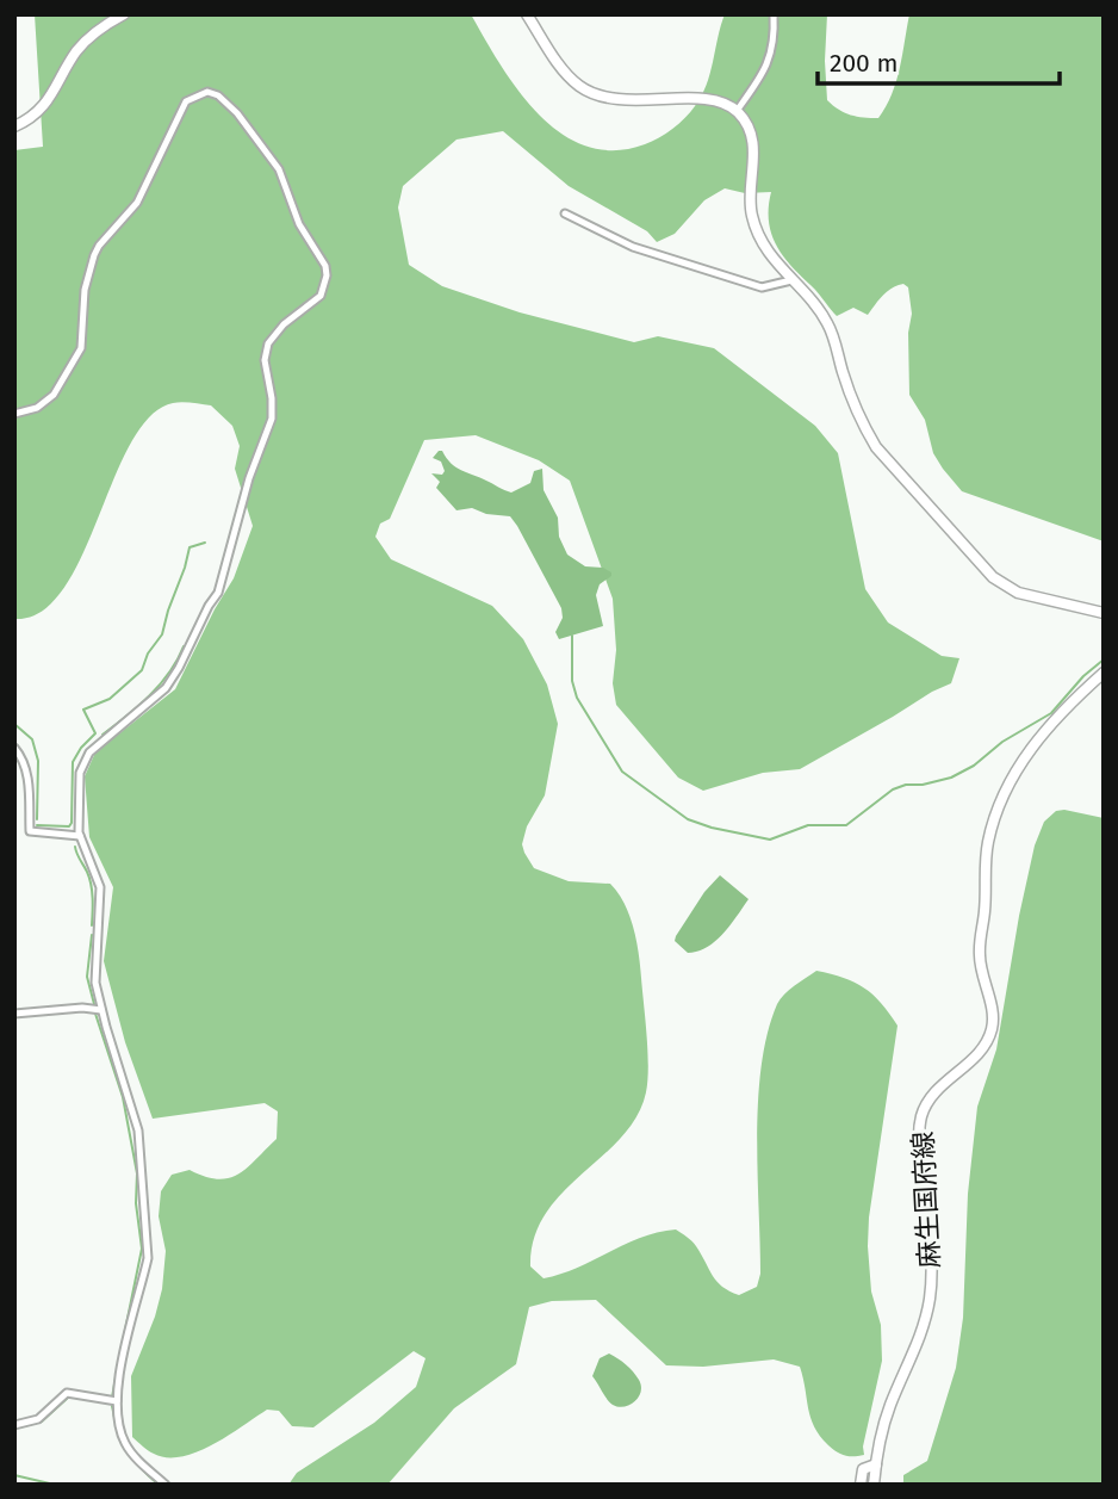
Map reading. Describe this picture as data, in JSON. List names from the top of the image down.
{
  "streets": {
    "street": ["麻生国府線"]
  },
  "scale_bar": "200 m"
}
